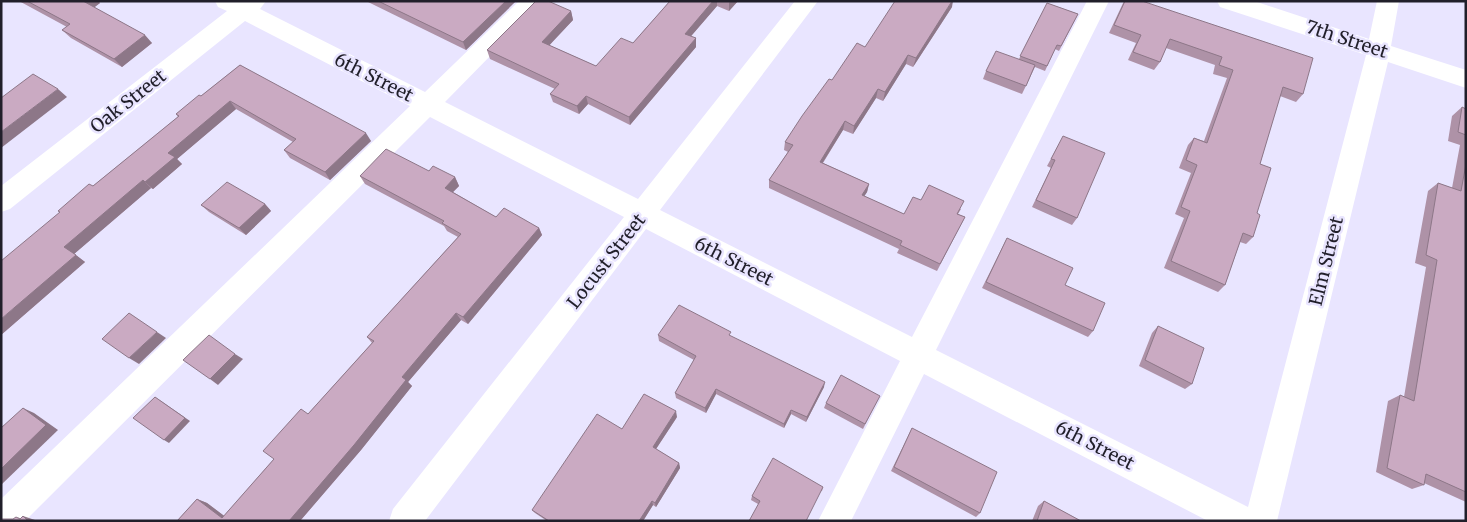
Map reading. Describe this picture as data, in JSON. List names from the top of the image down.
{
  "streets": {
    "street": [
      "7th Street",
      "6th Street",
      "Oak Street",
      "Locust Street",
      "Elm Street"
    ]
  },
  "crossings": [
    ["7th Street", "Elm Street"],
    ["6th Street", "Oak Street"],
    ["6th Street", "Locust Street"]
  ]
}
